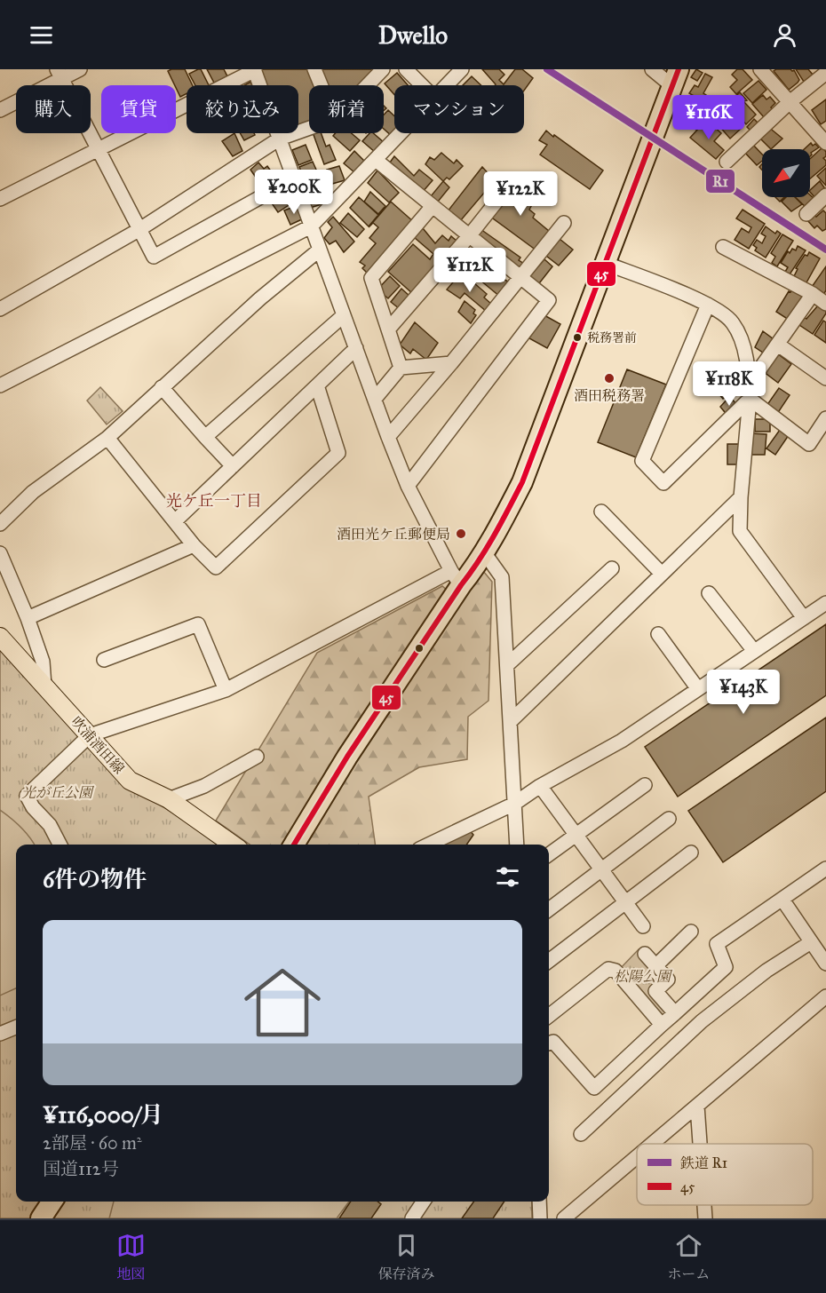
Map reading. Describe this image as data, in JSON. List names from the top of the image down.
{
  "streets": {
    "main road": ["吹浦酒田線"]
  },
  "districts": ["光ケ丘一丁目"],
  "parks": ["光が丘公園", "松陽公園"],
  "places": ["税務署前", "酒田税務署", "酒田光ケ丘郵便局"],
  "lines": ["rail line R1", "transit line 45"],
  "legend": ["鉄道 R1", "45"],
  "north": "bottom left",
  "page": {
    "header": "Dwello",
    "chip": [
      "購入",
      "賃貸",
      "絞り込み",
      "新着",
      "マンション"
    ],
    "price": [
      "¥116K",
      "¥200K",
      "¥122K",
      "¥112K",
      "¥118K",
      "¥143K"
    ],
    "heading": "6件の物件",
    "list": [
      {
        "name": "¥116,000/月",
        "note": "2部屋 · 60 m² · 国道112号"
      }
    ],
    "tabs": ["地図", "保存済み", "ホーム"]
  }
}
